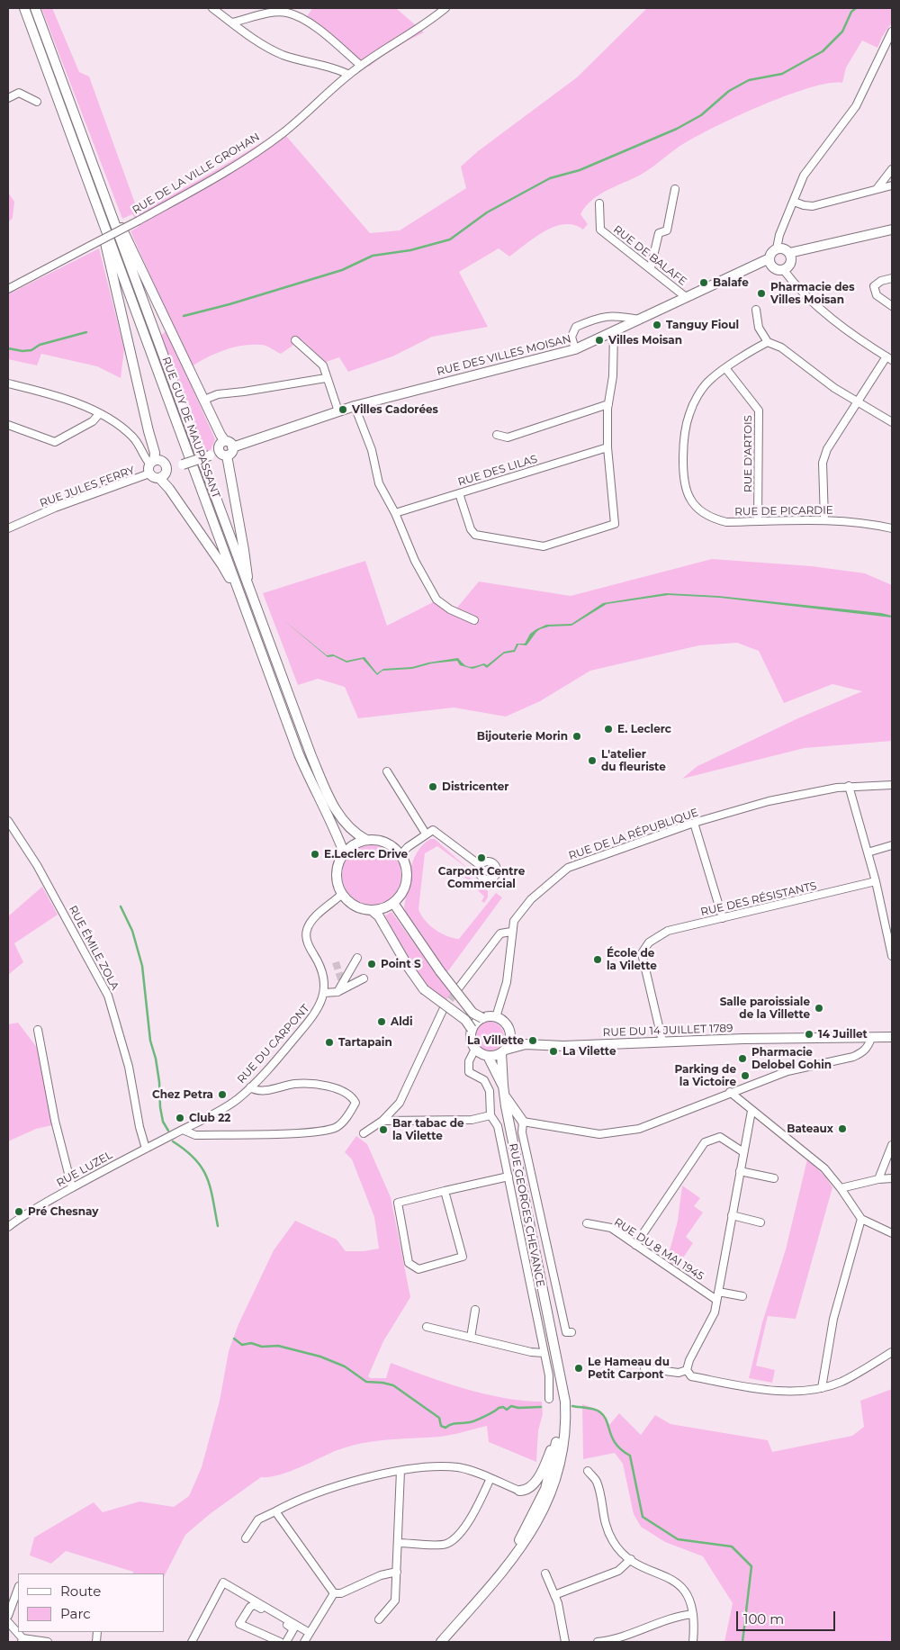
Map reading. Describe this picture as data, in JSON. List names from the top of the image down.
{
  "streets": {
    "main road": ["RUE DES VILLES MOISAN", "RUE GUY DE MAUPASSANT", "RUE DU 14 JUILLET 1789"],
    "street": [
      "RUE DE LA VILLE GROHAN",
      "RUE DE BALAFE",
      "RUE D'ARTOIS",
      "RUE DES LILAS",
      "RUE JULES FERRY",
      "RUE DE PICARDIE",
      "RUE DE LA RÉPUBLIQUE",
      "RUE DES RÉSISTANTS",
      "RUE ÉMILE ZOLA",
      "RUE DU CARPONT",
      "RUE LUZEL",
      "RUE GEORGES CHEVANCE",
      "RUE DU 8 MAI 1945"
    ]
  },
  "crossings": [
    ["RUE DE BALAFE", "RUE DES VILLES MOISAN"],
    ["RUE GUY DE MAUPASSANT", "RUE DU CARPONT"],
    ["RUE D'ARTOIS", "RUE DE PICARDIE"],
    ["RUE DE LA RÉPUBLIQUE", "RUE DU 14 JUILLET 1789"],
    ["RUE DE LA RÉPUBLIQUE", "RUE GEORGES CHEVANCE"],
    ["RUE DES RÉSISTANTS", "RUE DU 14 JUILLET 1789"],
    ["RUE ÉMILE ZOLA", "RUE LUZEL"],
    ["RUE DU 14 JUILLET 1789", "RUE GEORGES CHEVANCE"],
    ["RUE DU CARPONT", "RUE LUZEL"]
  ],
  "places": [
    "Balafe",
    "Pharmacie des Villes Moisan",
    "Tanguy Fioul",
    "Villes Moisan",
    "Villes Cadorées",
    "E. Leclerc",
    "Bijouterie Morin",
    "L'atelier du fleuriste",
    "Districenter",
    "E.Leclerc Drive",
    "Carpont Centre Commercial",
    "École de la Vilette",
    "Point S",
    "Salle paroissiale de la Villette",
    "Aldi",
    "14 Juillet",
    "La Villette",
    "Tartapain",
    "La Vilette",
    "Pharmacie Delobel Gohin",
    "Parking de la Victoire",
    "Chez Petra",
    "Club 22",
    "Bateaux",
    "Bar tabac de la Vilette",
    "Pré Chesnay",
    "Le Hameau du Petit Carpont"
  ],
  "legend": ["Route", "Parc"],
  "scale_bar": "100 m"
}
